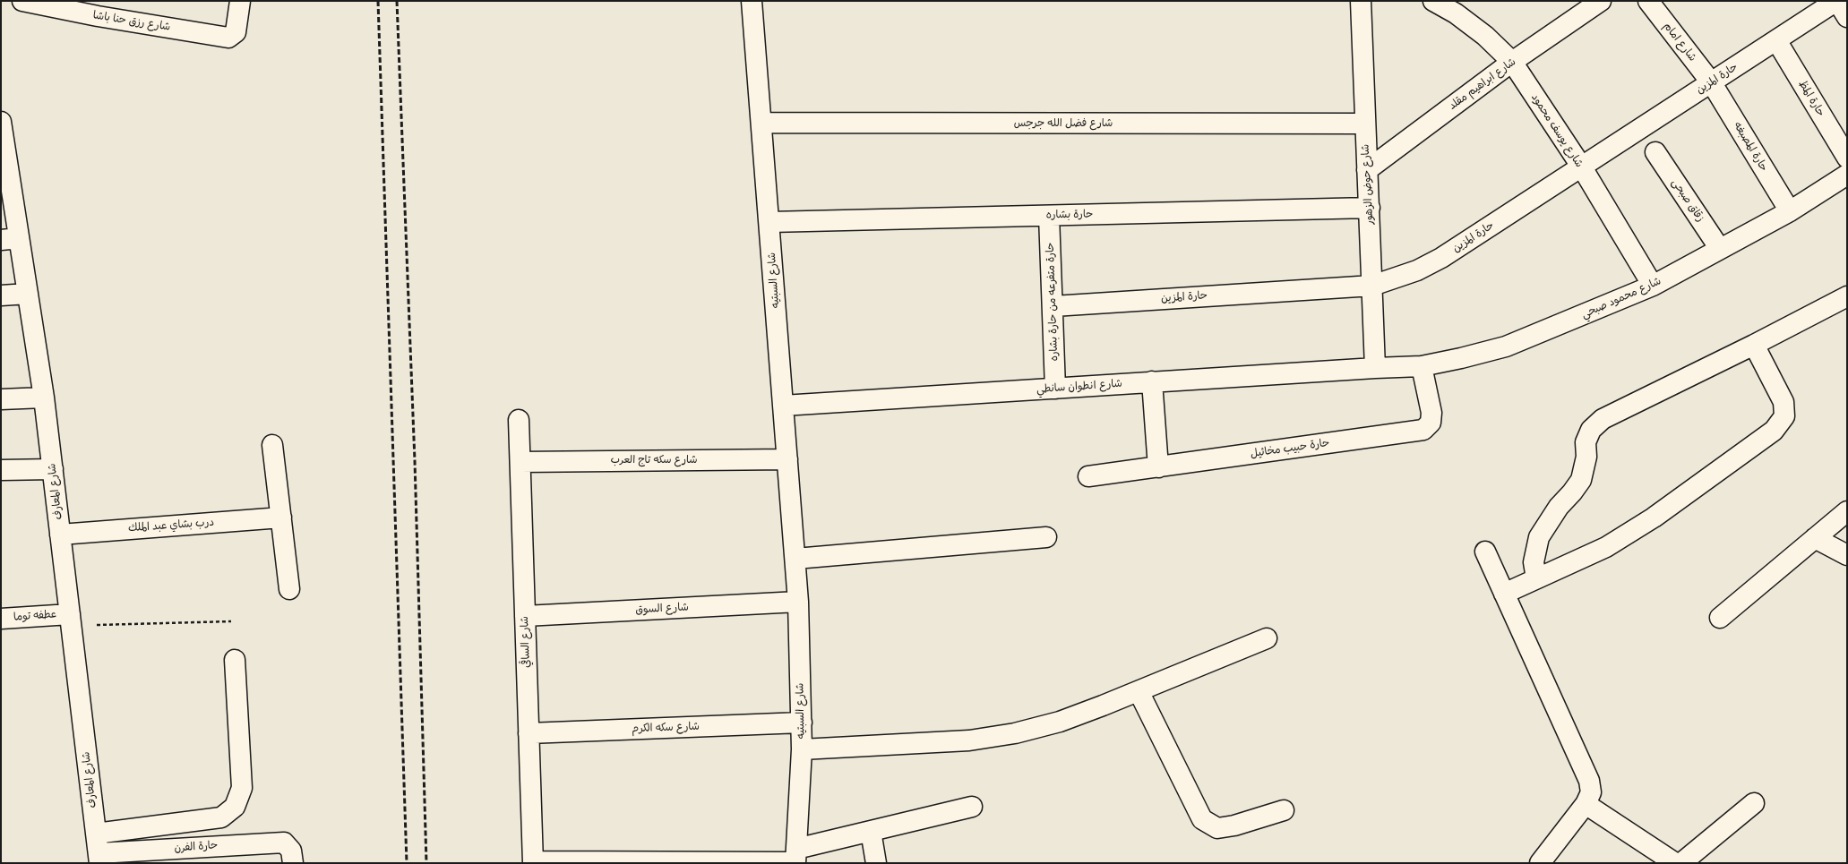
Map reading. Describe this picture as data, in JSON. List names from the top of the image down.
{
  "streets": {
    "street": [
      "شارع رزق حنا باشا",
      "شارع امام",
      "حارة المزين",
      "شارع ابراهيم مقلد",
      "حارة المظ",
      "شارع فضل الله جرجس",
      "شارع يوسف محمود",
      "حارة المصبغه",
      "شارع حوض الزهور",
      "زقاق صبحى",
      "حارة بشاره",
      "شارع السبتيه",
      "شارع محمود صبحي",
      "حارة متفرعه من حارة بشاره",
      "شارع انطوان سانطي",
      "حارة حبيب مخائيل",
      "شارع سكه تاج العرب",
      "شارع المعارف",
      "درب بشاي عبد الملك",
      "شارع السوق",
      "عطفه توما",
      "شارع الساقي",
      "شارع سكه الكرم",
      "حارة الفرن"
    ]
  },
  "crossings": [
    ["شارع امام", "حارة المزين"],
    ["شارع امام", "حارة المصبغه"],
    ["حارة المزين", "حارة المظ"],
    ["حارة المزين", "شارع يوسف محمود"],
    ["حارة المزين", "حارة المصبغه"],
    ["حارة المزين", "شارع حوض الزهور"],
    ["حارة المزين", "حارة متفرعه من حارة بشاره"],
    ["شارع ابراهيم مقلد", "شارع يوسف محمود"],
    ["شارع ابراهيم مقلد", "شارع حوض الزهور"],
    ["شارع فضل الله جرجس", "شارع حوض الزهور"],
    ["شارع فضل الله جرجس", "شارع السبتيه"],
    ["شارع يوسف محمود", "شارع محمود صبحي"],
    ["حارة المصبغه", "شارع محمود صبحي"],
    ["شارع حوض الزهور", "حارة بشاره"],
    ["شارع حوض الزهور", "شارع محمود صبحي"],
    ["شارع حوض الزهور", "شارع انطوان سانطي"],
    ["زقاق صبحى", "شارع محمود صبحي"],
    ["حارة بشاره", "شارع السبتيه"],
    ["حارة بشاره", "حارة متفرعه من حارة بشاره"],
    ["شارع السبتيه", "شارع انطوان سانطي"],
    ["شارع السبتيه", "شارع سكه تاج العرب"],
    ["شارع السبتيه", "شارع السوق"],
    ["شارع السبتيه", "شارع سكه الكرم"],
    ["شارع محمود صبحي", "شارع انطوان سانطي"],
    ["شارع محمود صبحي", "حارة حبيب مخائيل"],
    ["حارة متفرعه من حارة بشاره", "شارع انطوان سانطي"],
    ["شارع سكه تاج العرب", "شارع الساقي"],
    ["شارع المعارف", "درب بشاي عبد الملك"],
    ["شارع المعارف", "عطفه توما"],
    ["شارع المعارف", "حارة الفرن"],
    ["شارع السوق", "شارع الساقي"],
    ["شارع الساقي", "شارع سكه الكرم"]
  ]
}
